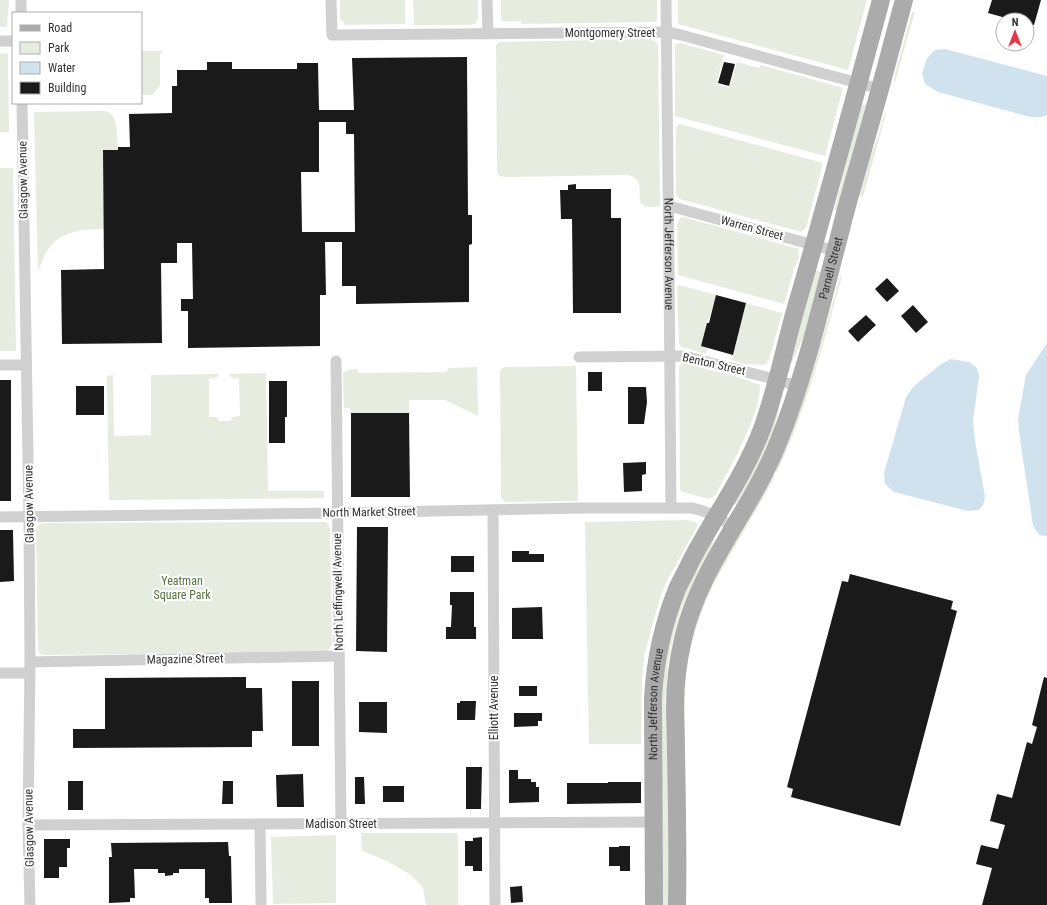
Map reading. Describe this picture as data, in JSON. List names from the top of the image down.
{
  "streets": {
    "main road": ["North Jefferson Avenue", "Parnell Street"],
    "street": [
      "Montgomery Street",
      "Glasgow Avenue",
      "Warren Street",
      "Benton Street",
      "North Market Street",
      "North Leffingwell Avenue",
      "Magazine Street",
      "Elliott Avenue",
      "Madison Street"
    ]
  },
  "crossings": [
    ["Montgomery Street", "North Jefferson Avenue"],
    ["Montgomery Street", "Parnell Street"],
    ["Glasgow Avenue", "North Market Street"],
    ["Glasgow Avenue", "Magazine Street"],
    ["Glasgow Avenue", "Madison Street"],
    ["Warren Street", "North Jefferson Avenue"],
    ["Warren Street", "Parnell Street"],
    ["North Jefferson Avenue", "Parnell Street"],
    ["North Jefferson Avenue", "Benton Street"],
    ["North Jefferson Avenue", "North Market Street"],
    ["North Jefferson Avenue", "Madison Street"],
    ["Parnell Street", "Benton Street"],
    ["Parnell Street", "North Market Street"],
    ["North Market Street", "North Leffingwell Avenue"],
    ["North Market Street", "Elliott Avenue"],
    ["North Leffingwell Avenue", "Magazine Street"],
    ["North Leffingwell Avenue", "Madison Street"],
    ["Elliott Avenue", "Madison Street"]
  ],
  "parks": ["Yeatman Square Park"],
  "legend": [
    "Road",
    "Park",
    "Water",
    "Building"
  ],
  "north": "top"
}
